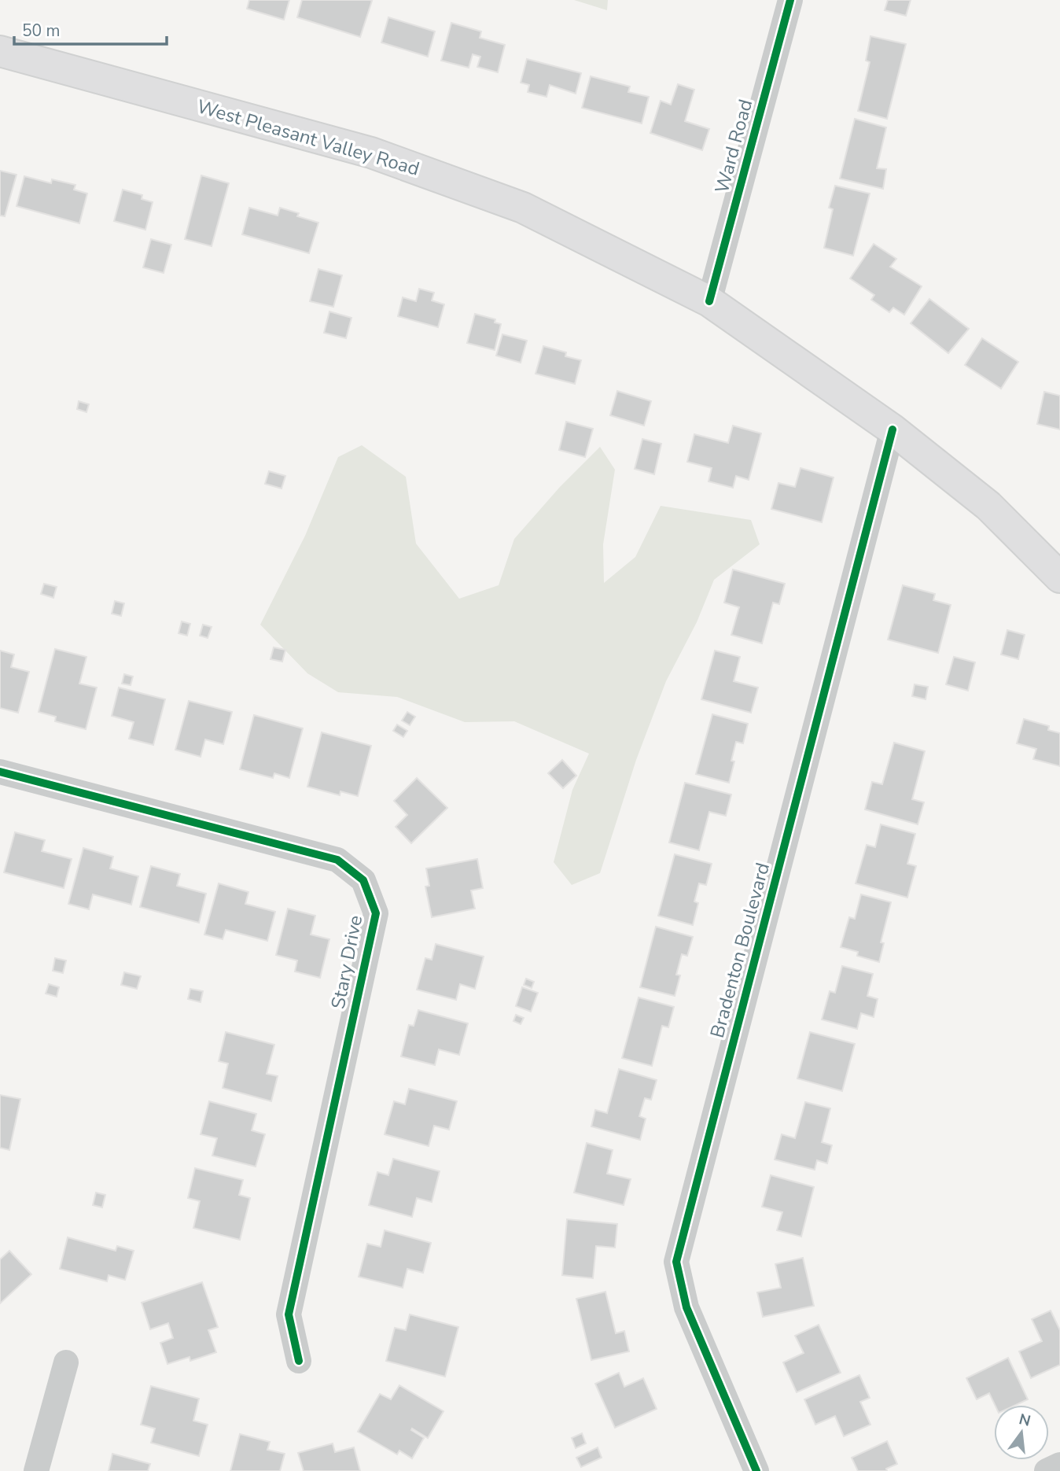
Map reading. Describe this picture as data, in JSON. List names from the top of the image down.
{
  "streets": {
    "main road": ["West Pleasant Valley Road"],
    "street": ["Ward Road", "Bradenton Boulevard", "Stary Drive"]
  },
  "crossings": [
    ["West Pleasant Valley Road", "Ward Road"],
    ["West Pleasant Valley Road", "Bradenton Boulevard"]
  ],
  "scale_bar": "50 m",
  "north": "top"
}
